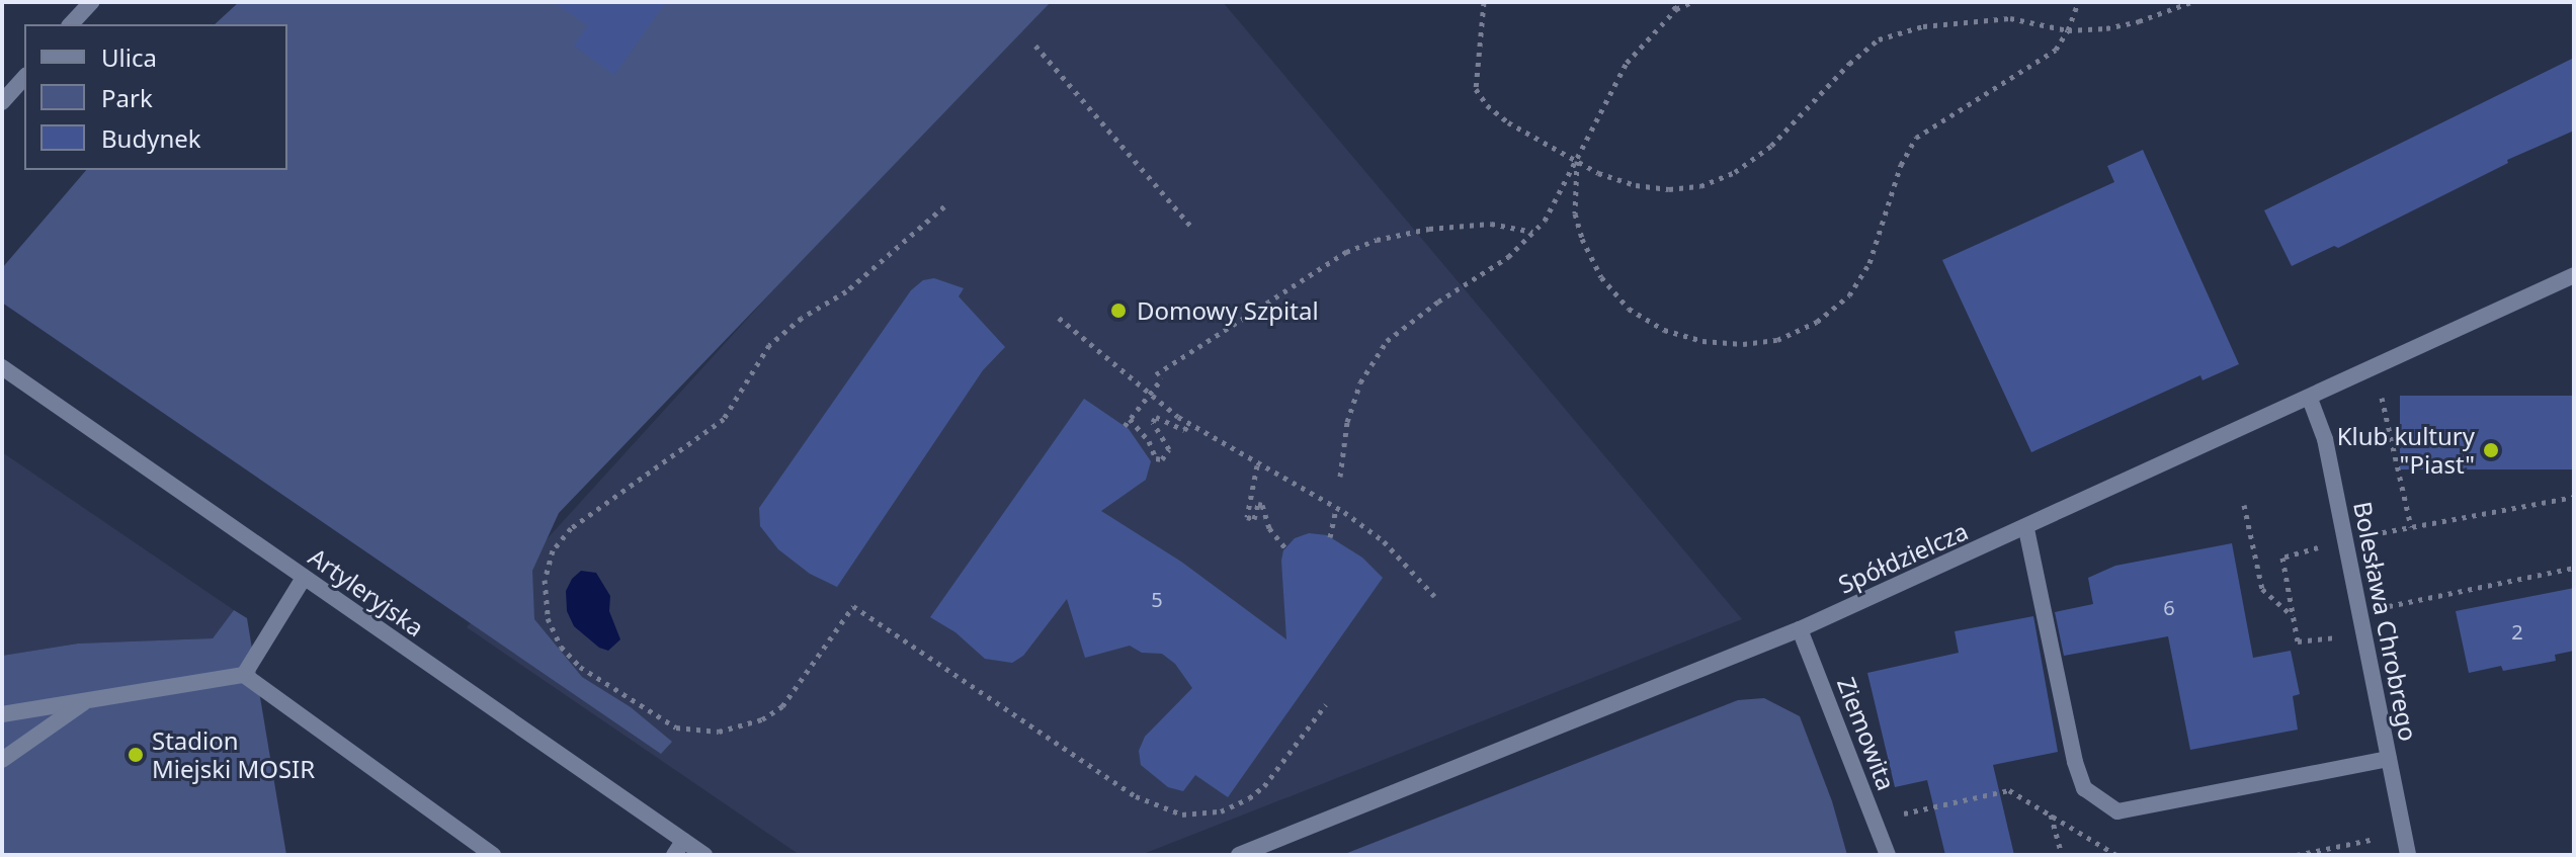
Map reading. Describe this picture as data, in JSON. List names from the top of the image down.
{
  "streets": {
    "street": [
      "Spółdzielcza",
      "Artyleryjska",
      "Bolesława Chrobrego",
      "Ziemowita"
    ]
  },
  "crossings": [
    ["Spółdzielcza", "Bolesława Chrobrego"],
    ["Spółdzielcza", "Ziemowita"]
  ],
  "places": ["Domowy Szpital", "Klub kultury \"Piast\"", "Stadion Miejski MOSIR"],
  "house_numbers": ["5", "6", "2"],
  "legend": ["Ulica", "Park", "Budynek"]
}
